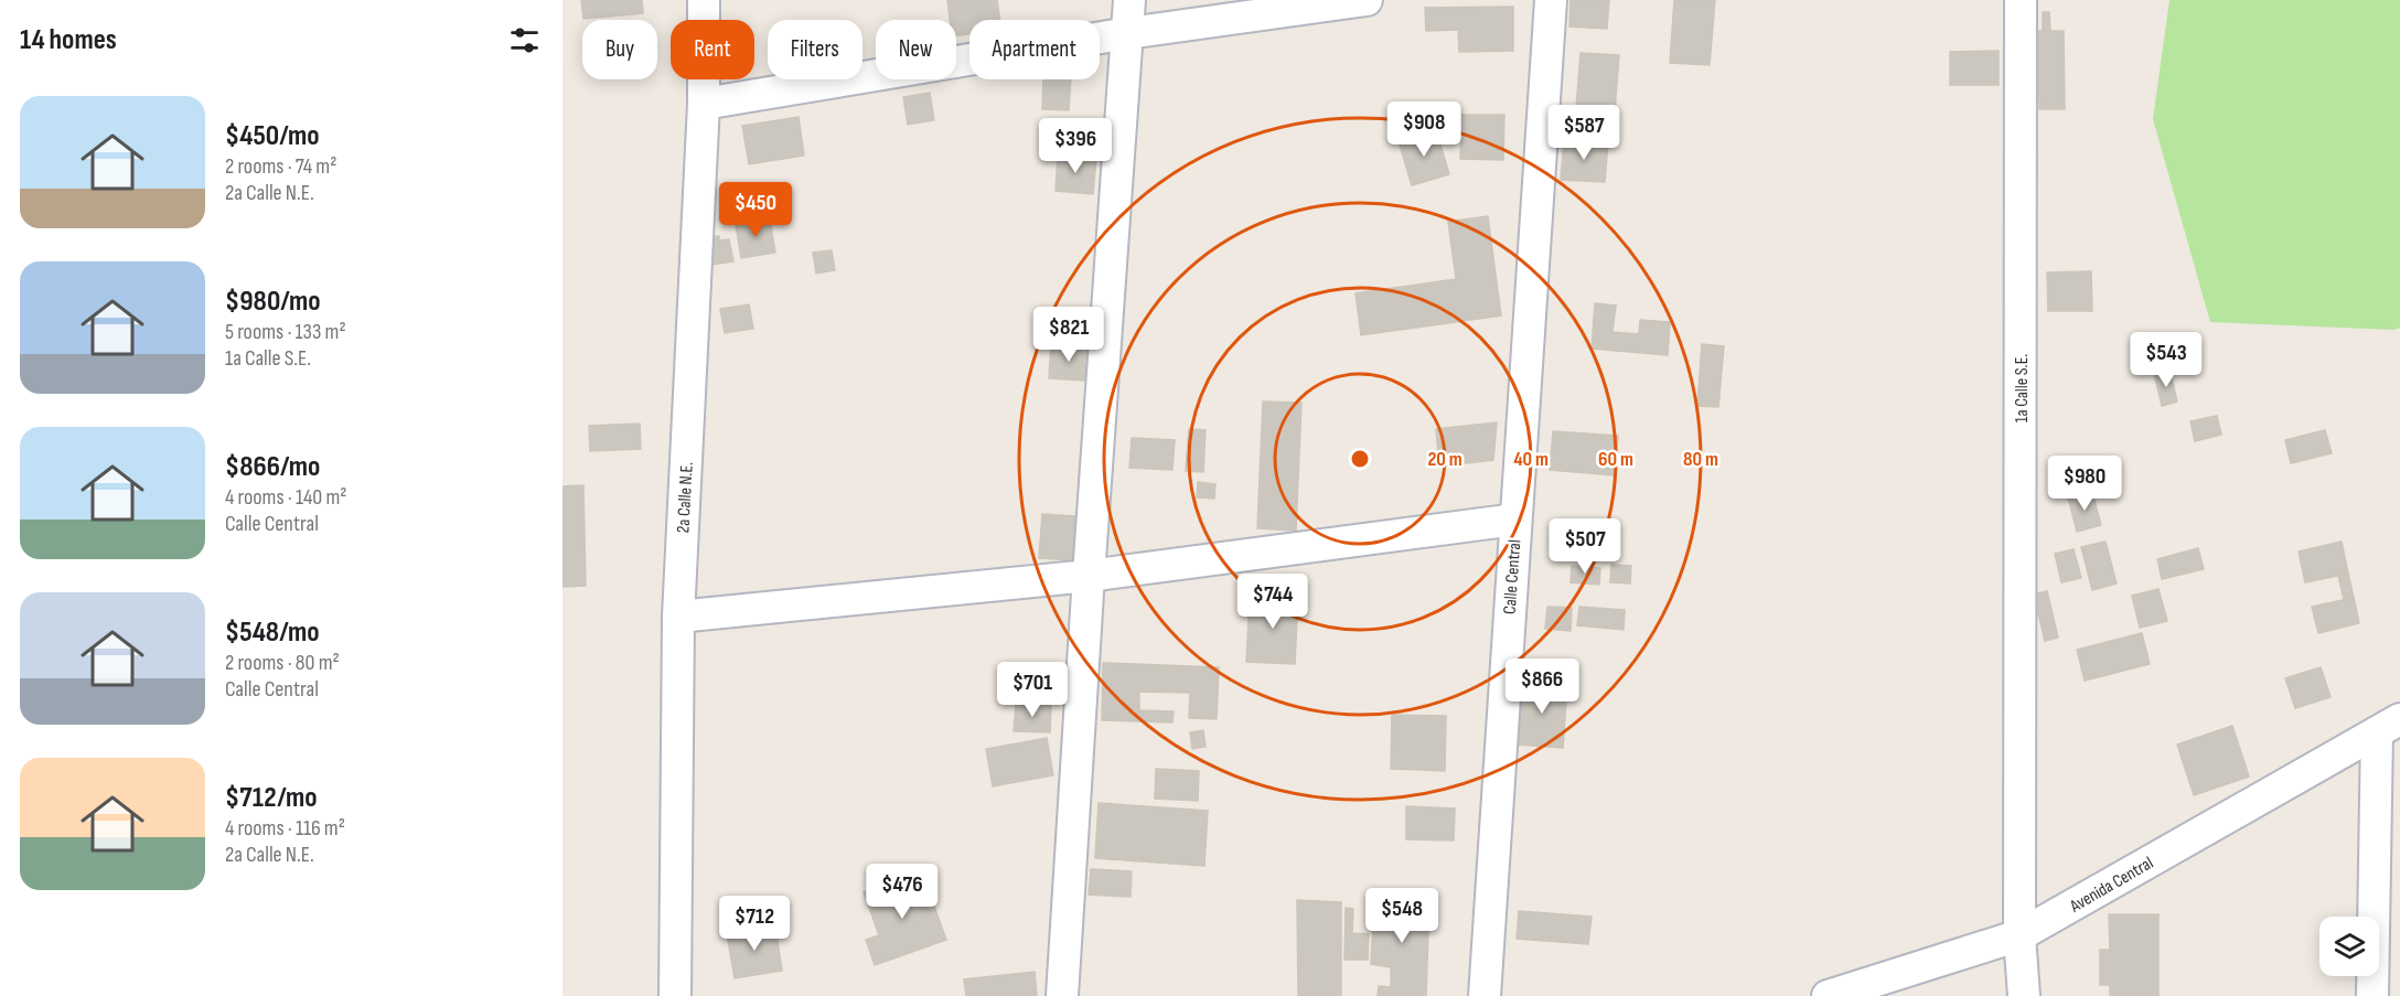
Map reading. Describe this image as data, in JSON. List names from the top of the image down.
{
  "streets": {
    "street": [
      "1a Calle S.E.",
      "2a Calle N.E.",
      "Calle Central",
      "Avenida Central"
    ]
  },
  "crossings": [
    ["1a Calle S.E.", "Avenida Central"]
  ],
  "page": {
    "heading": "14 homes",
    "chip": [
      "Buy",
      "Rent",
      "Filters",
      "New",
      "Apartment"
    ],
    "list": [
      {
        "name": "$450/mo",
        "note": "2 rooms · 74 m² · 2a Calle N.E."
      },
      {
        "name": "$980/mo",
        "note": "5 rooms · 133 m² · 1a Calle S.E."
      },
      {
        "name": "$866/mo",
        "note": "4 rooms · 140 m² · Calle Central"
      },
      {
        "name": "$548/mo",
        "note": "2 rooms · 80 m² · Calle Central"
      },
      {
        "name": "$712/mo",
        "note": "4 rooms · 116 m² · 2a Calle N.E."
      }
    ],
    "price": [
      "$908",
      "$587",
      "$396",
      "$450",
      "$821",
      "$543",
      "$980",
      "$507",
      "$744",
      "$866",
      "$701",
      "$476",
      "$548",
      "$712"
    ]
  },
  "rings": [
    "20 m",
    "40 m",
    "60 m",
    "80 m"
  ]
}
